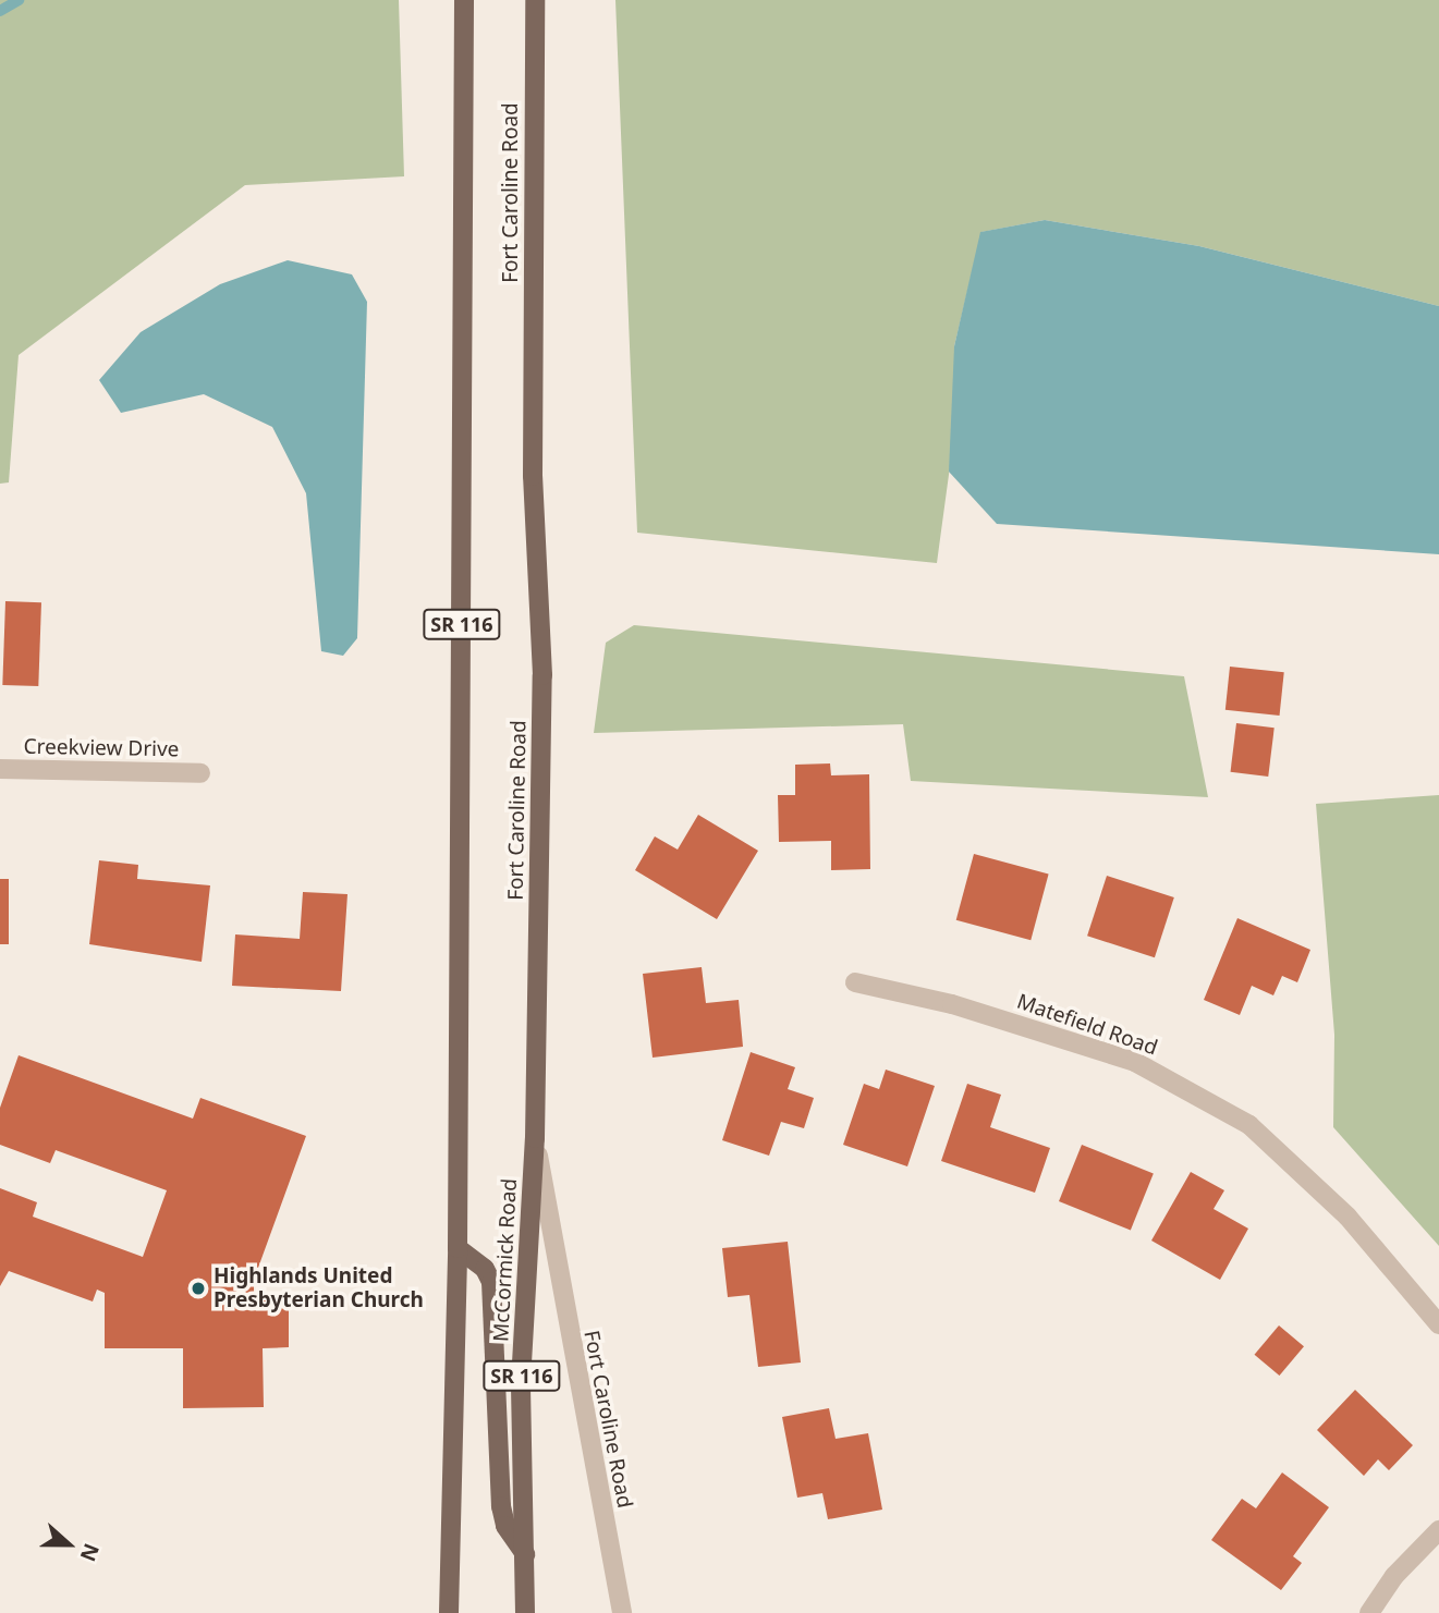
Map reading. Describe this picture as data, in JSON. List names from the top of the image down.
{
  "streets": {
    "main road": ["Fort Caroline Road", "SR 116", "McCormick Road"],
    "street": ["Creekview Drive", "Matefield Road"]
  },
  "crossings": [
    ["Fort Caroline Road", "McCormick Road"]
  ],
  "places": ["Highlands United Presbyterian Church"],
  "north": "right"
}
